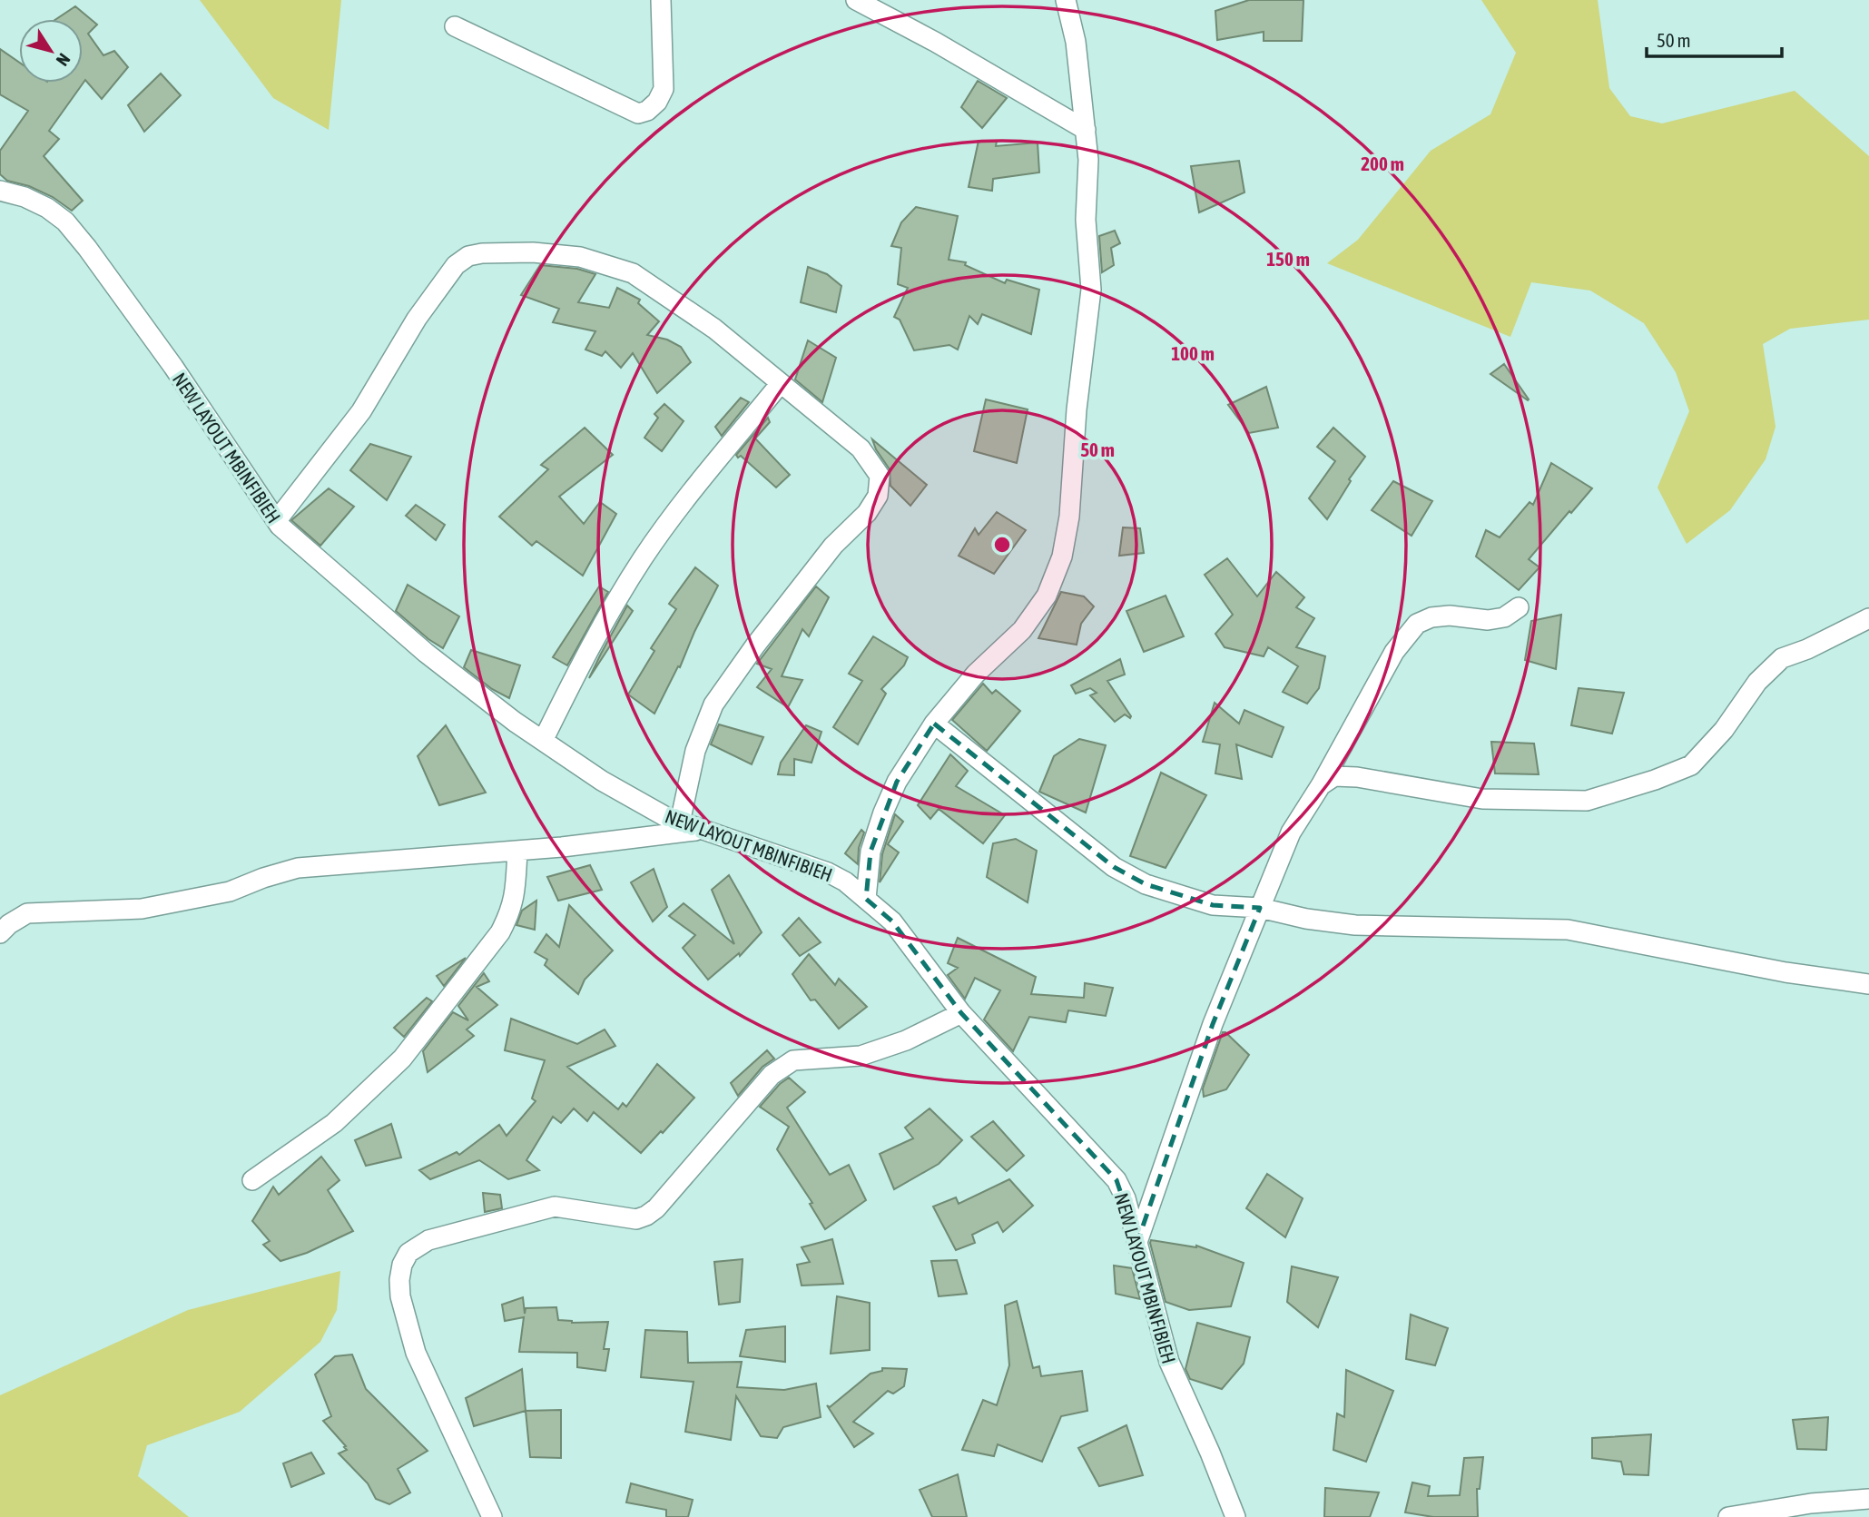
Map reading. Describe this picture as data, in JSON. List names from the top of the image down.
{
  "streets": {
    "street": ["NEW LAYOUT MBINFIBIEH"]
  },
  "scale_bar": "50 m",
  "north": "bottom right",
  "rings": [
    "200 m",
    "150 m",
    "100 m",
    "50 m"
  ]
}
